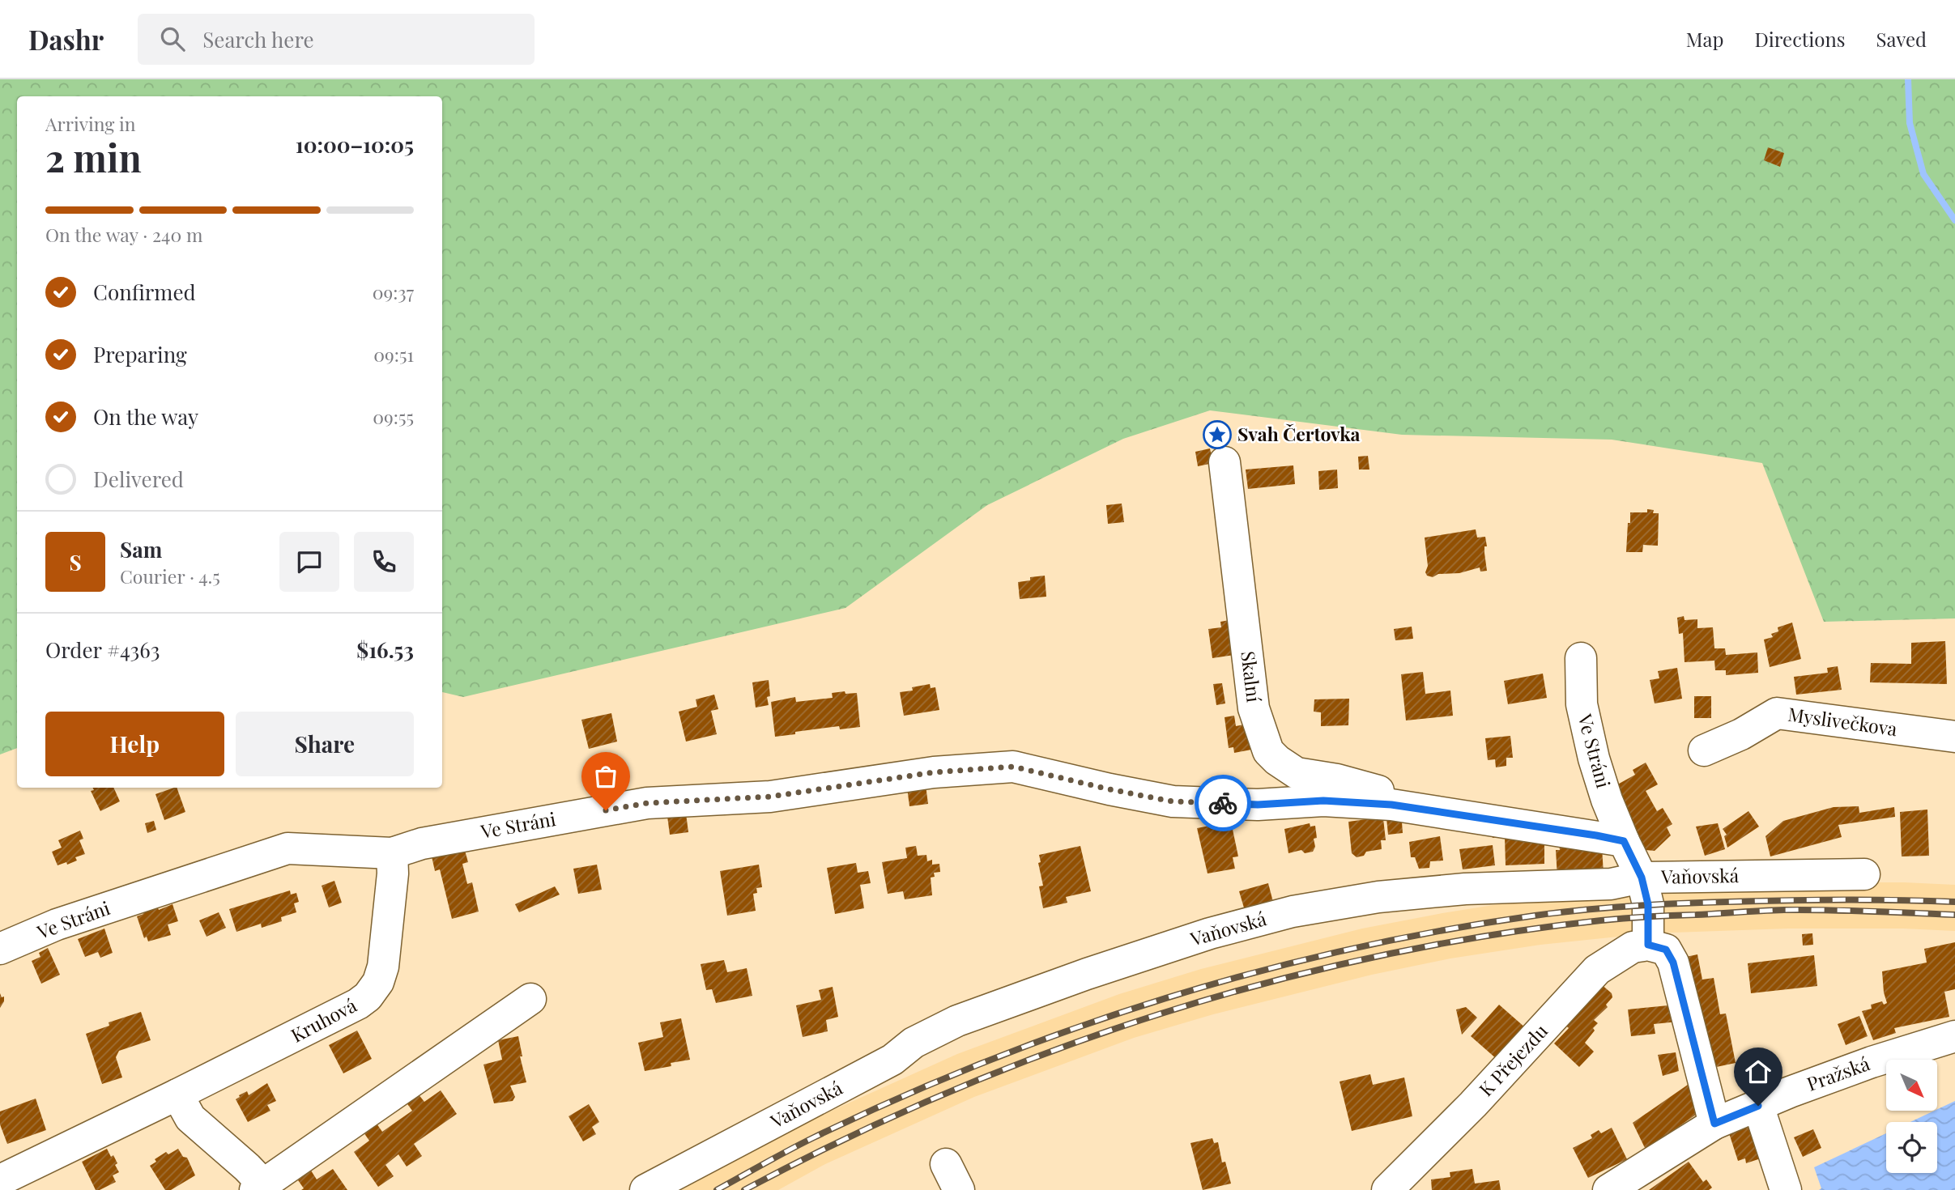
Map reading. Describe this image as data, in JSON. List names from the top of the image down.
{
  "streets": {
    "street": [
      "Skalní",
      "Myslivečkova",
      "Ve Stráni",
      "Vaňovská",
      "Kruhová",
      "K Přejezdu",
      "Pražská"
    ]
  },
  "crossings": [
    ["Skalní", "Ve Stráni"],
    ["Ve Stráni", "Vaňovská"],
    ["Ve Stráni", "Kruhová"]
  ],
  "places": {
    "place": ["Svah Čertovka"]
  },
  "north": "bottom right",
  "page": {
    "header": "Dashr",
    "search": "Search here",
    "nav": ["Map", "Directions", "Saved"],
    "heading": ["2 min", "Arriving in", "10:00–10:05"],
    "panel": [
      "Sam",
      "Courier · 4.5",
      "Order #4363",
      "$16.53"
    ],
    "bar": "On the way · 240 m",
    "list": [
      ["Confirmed", "09:37"],
      ["Preparing", "09:51"],
      ["On the way", "09:55"],
      "Delivered"
    ],
    "round": "S",
    "buttons": ["Help", "Share"]
  }
}
